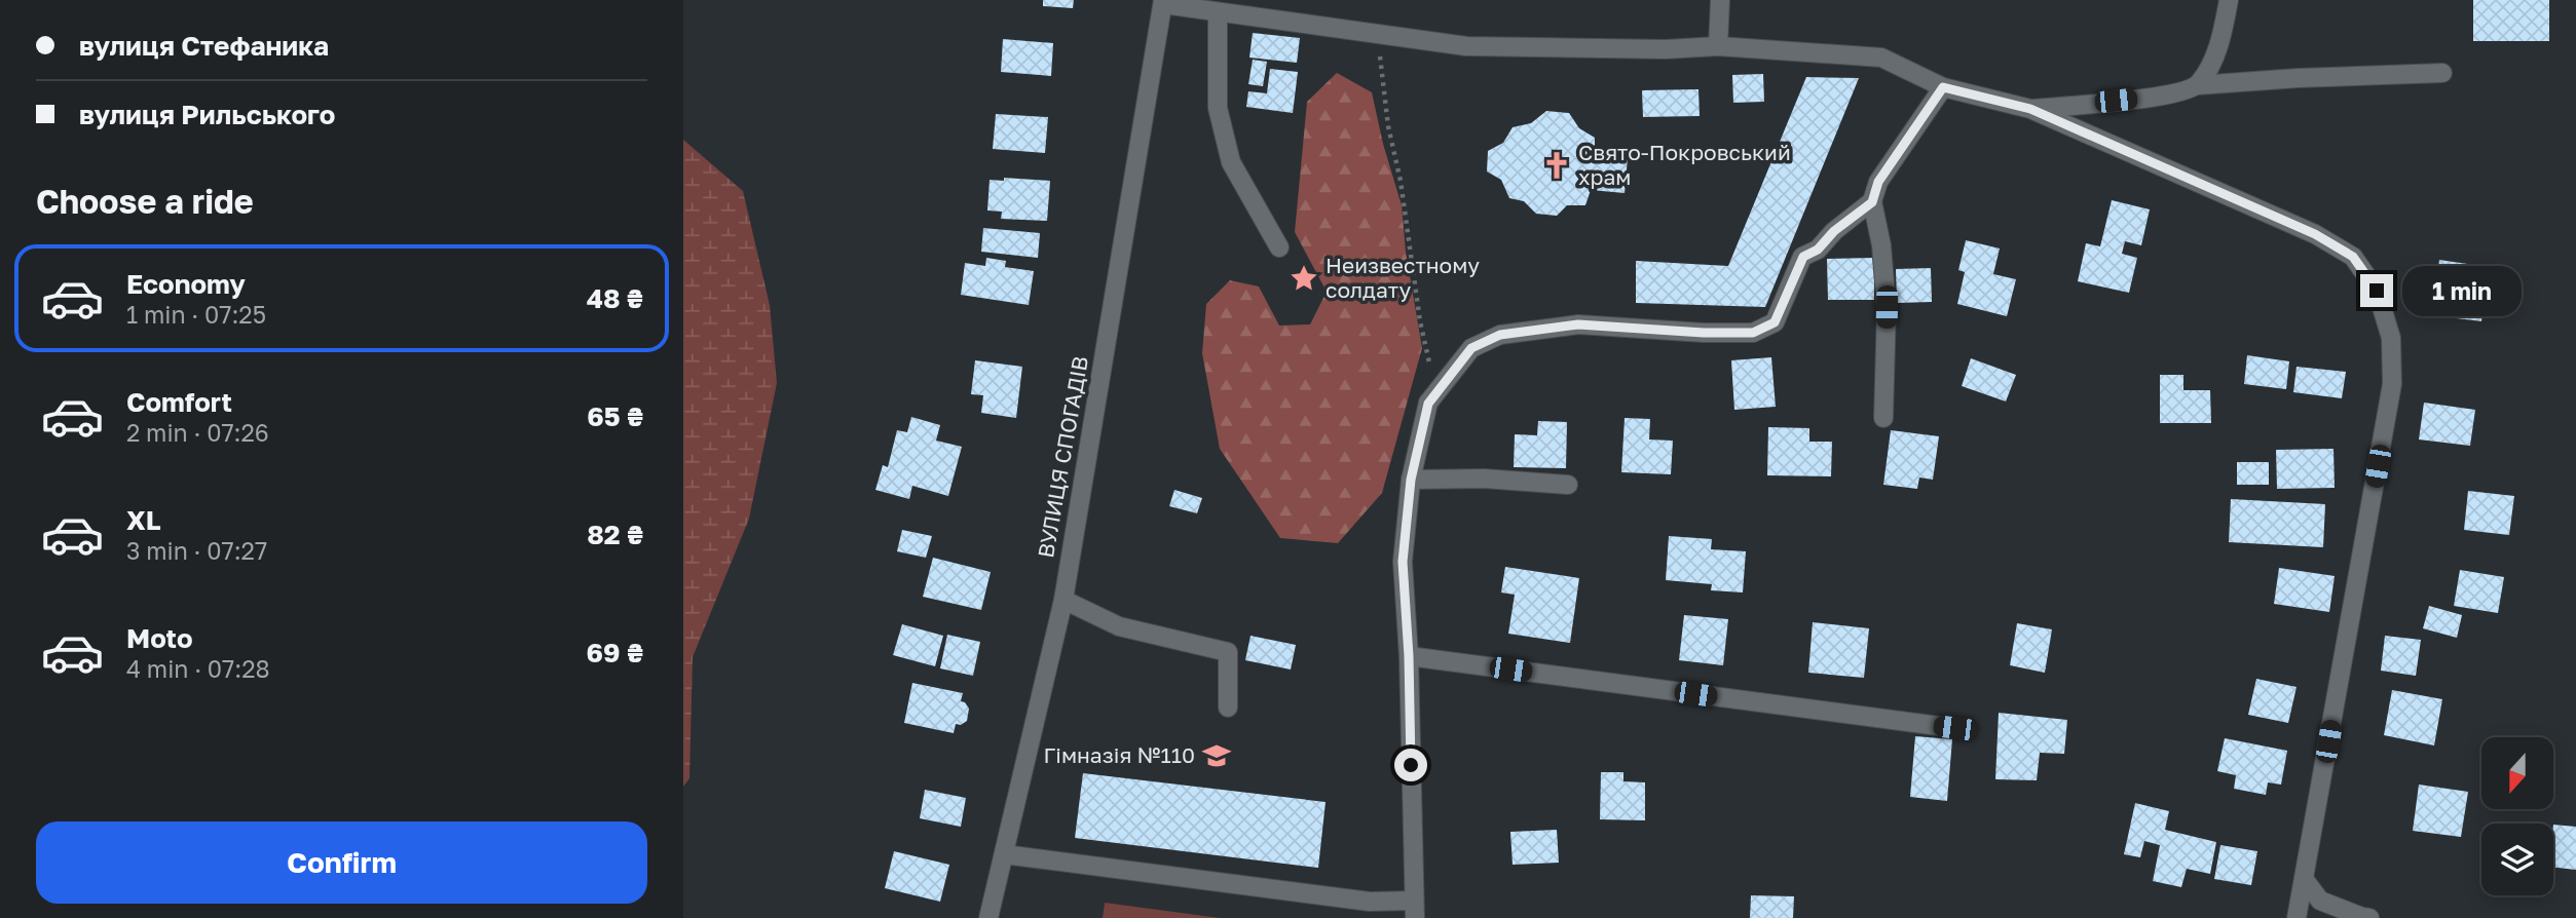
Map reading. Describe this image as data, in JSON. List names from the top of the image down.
{
  "streets": {
    "street": ["ВУЛИЦЯ СПОГАДІВ"]
  },
  "places": {
    "church": ["Свято-Покровський храм"],
    "place": ["Неизвестному солдату"],
    "school or university": ["Гімназія №110"]
  },
  "north": "bottom",
  "page": {
    "banner": ["вулиця Стефаника", "вулиця Рильського"],
    "heading": "Choose a ride",
    "list": [
      {
        "name": "Economy",
        "note": "1 min · 07:25",
        "value": "48 ₴"
      },
      {
        "name": "Comfort",
        "note": "2 min · 07:26",
        "value": "65 ₴"
      },
      {
        "name": "XL",
        "note": "3 min · 07:27",
        "value": "82 ₴"
      },
      {
        "name": "Moto",
        "note": "4 min · 07:28",
        "value": "69 ₴"
      }
    ],
    "bubble": "1 min",
    "buttons": "Confirm"
  }
}
